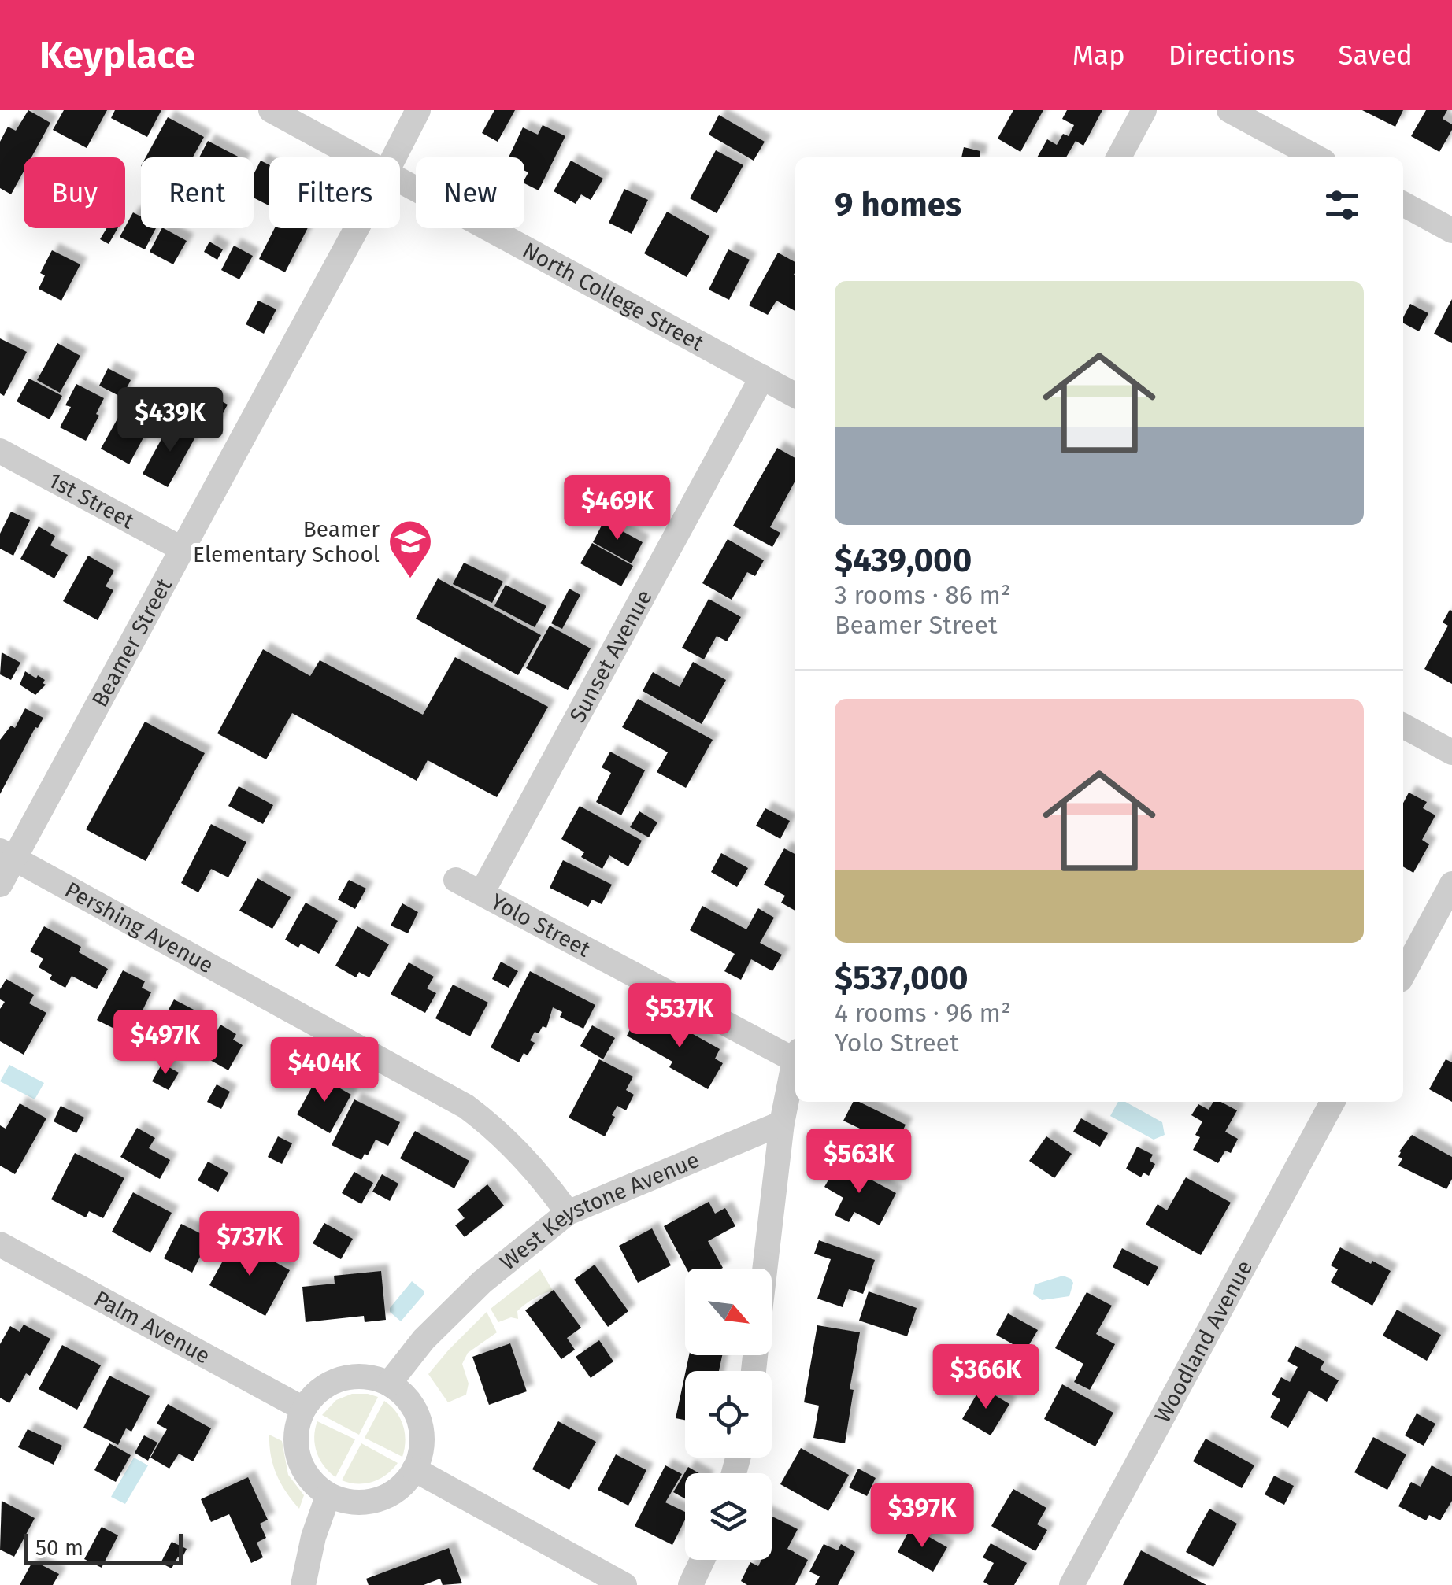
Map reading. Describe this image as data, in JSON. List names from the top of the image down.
{
  "streets": {
    "street": [
      "North College Street",
      "1st Street",
      "Beamer Street",
      "Sunset Avenue",
      "Yolo Street",
      "Pershing Avenue",
      "West Keystone Avenue",
      "Palm Avenue",
      "Woodland Avenue"
    ]
  },
  "crossings": [
    ["North College Street", "Sunset Avenue"],
    ["1st Street", "Beamer Street"],
    ["Beamer Street", "Pershing Avenue"],
    ["Sunset Avenue", "Yolo Street"],
    ["Pershing Avenue", "West Keystone Avenue"],
    ["West Keystone Avenue", "Palm Avenue"]
  ],
  "places": {
    "school or university": ["Beamer Elementary School"]
  },
  "scale_bar": "50 m",
  "north": "bottom right",
  "page": {
    "header": "Keyplace",
    "nav": ["Map", "Directions", "Saved"],
    "chip": [
      "Buy",
      "Rent",
      "Filters",
      "New"
    ],
    "heading": "9 homes",
    "list": [
      {
        "name": "$439,000",
        "note": "3 rooms · 86 m² · Beamer Street"
      },
      {
        "name": "$537,000",
        "note": "4 rooms · 96 m² · Yolo Street"
      }
    ],
    "price": [
      "$439K",
      "$469K",
      "$537K",
      "$497K",
      "$404K",
      "$563K",
      "$737K",
      "$366K",
      "$397K"
    ],
    "scale": "50 m"
  }
}
